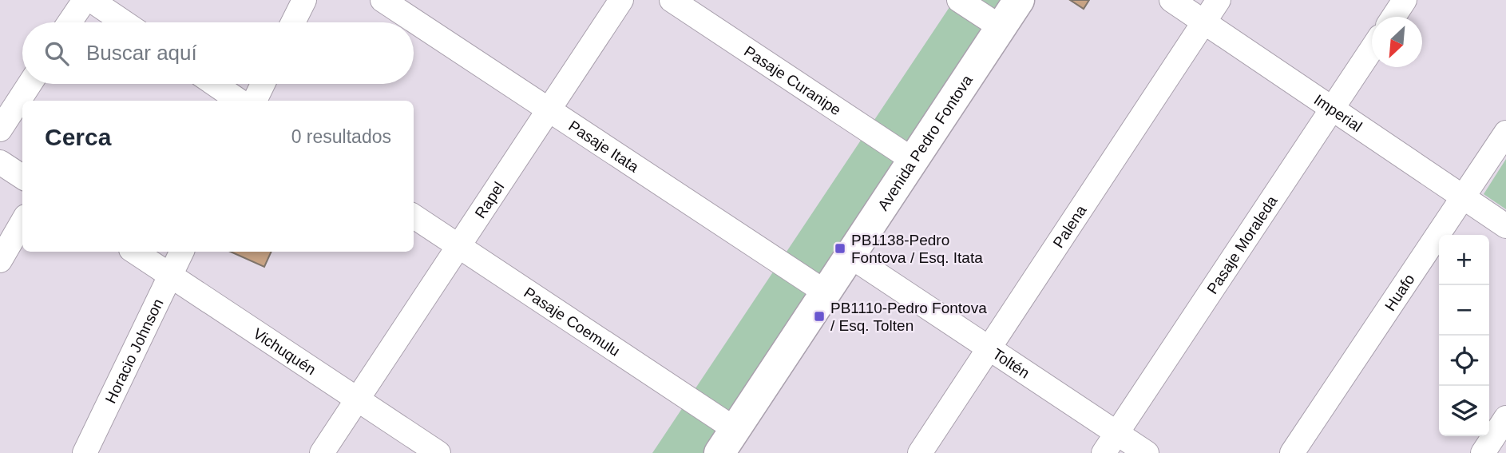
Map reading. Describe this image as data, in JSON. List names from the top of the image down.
{
  "streets": {
    "main road": ["Avenida Pedro Fontova"],
    "street": [
      "Pasaje Curanipe",
      "Imperial",
      "Pasaje Itata",
      "Rapel",
      "Palena",
      "Pasaje Moraleda",
      "Huafo",
      "Pasaje Coemulu",
      "Horacio Johnson",
      "Vichuquén",
      "Toltén"
    ]
  },
  "crossings": [
    ["Pasaje Curanipe", "Avenida Pedro Fontova"],
    ["Imperial", "Palena"],
    ["Imperial", "Pasaje Moraleda"],
    ["Imperial", "Huafo"],
    ["Avenida Pedro Fontova", "Pasaje Itata"],
    ["Avenida Pedro Fontova", "Pasaje Coemulu"],
    ["Avenida Pedro Fontova", "Toltén"],
    ["Pasaje Itata", "Rapel"],
    ["Rapel", "Pasaje Coemulu"],
    ["Rapel", "Vichuquén"],
    ["Palena", "Toltén"],
    ["Pasaje Moraleda", "Toltén"],
    ["Horacio Johnson", "Vichuquén"]
  ],
  "places": {
    "transit": ["PB1138-Pedro Fontova / Esq. Itata", "PB1110-Pedro Fontova / Esq. Tolten"]
  },
  "north": "bottom left",
  "page": {
    "search": "Buscar aquí",
    "heading": ["Cerca", "0 resultados"],
    "map_buttons": ["+", "−"]
  }
}
